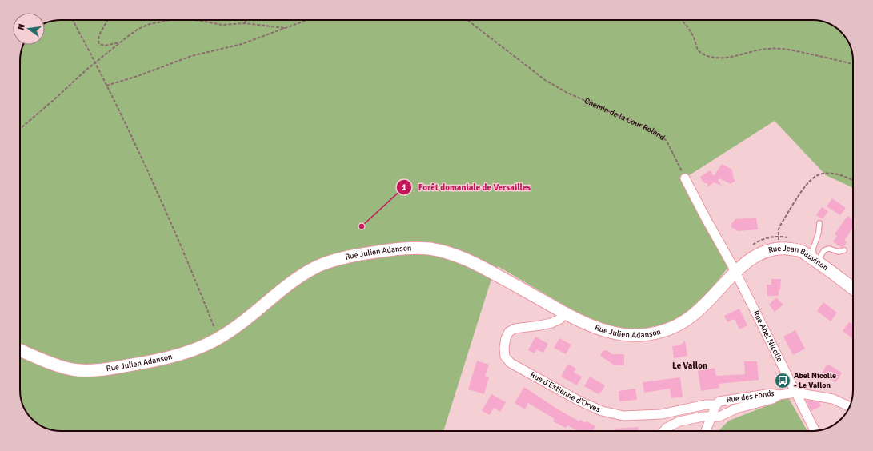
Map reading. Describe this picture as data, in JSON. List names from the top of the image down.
{
  "streets": {
    "main road": ["Rue Julien Adanson", "Rue Jean Bauvinon"],
    "street": ["Rue Abel Nicolle", "Rue d'Estienne d'Orves", "Rue des Fonds"],
    "path": ["Chemin de la Cour Roland"]
  },
  "crossings": [
    ["Rue Julien Adanson", "Rue Jean Bauvinon"],
    ["Rue Julien Adanson", "Rue Abel Nicolle"],
    ["Rue Julien Adanson", "Rue d'Estienne d'Orves"],
    ["Rue Jean Bauvinon", "Rue Abel Nicolle"],
    ["Rue Abel Nicolle", "Rue des Fonds"],
    ["Rue d'Estienne d'Orves", "Rue des Fonds"]
  ],
  "districts": ["Le Vallon"],
  "places": {
    "other": ["Forêt domaniale de Versailles"],
    "bus stop": ["Abel Nicolle - Le Vallon"]
  },
  "north": "left"
}
